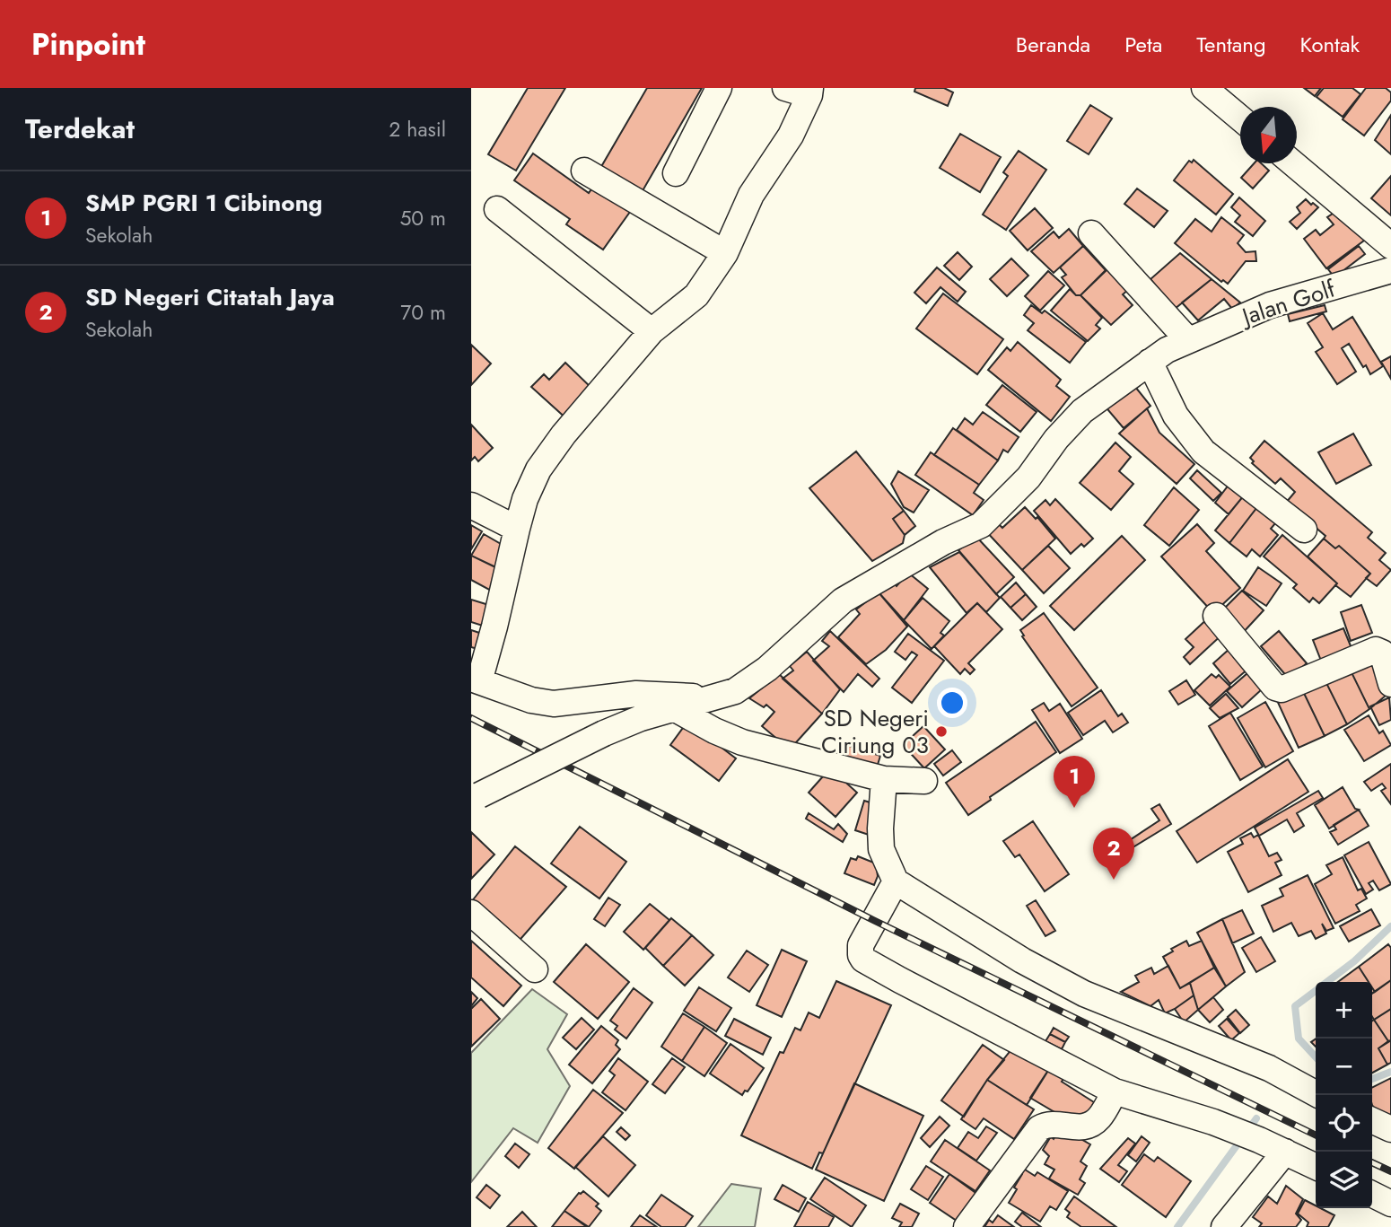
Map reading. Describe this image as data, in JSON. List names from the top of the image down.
{
  "streets": {
    "street": ["Jalan Golf"]
  },
  "places": ["SD Negeri Ciriung 03"],
  "north": "bottom",
  "page": {
    "header": "Pinpoint",
    "nav": [
      "Beranda",
      "Peta",
      "Tentang",
      "Kontak"
    ],
    "heading": ["Terdekat", "2 hasil"],
    "list": [
      {
        "mark": "1",
        "name": "SMP PGRI 1 Cibinong",
        "note": "Sekolah",
        "value": "50 m"
      },
      {
        "mark": "2",
        "name": "SD Negeri Citatah Jaya",
        "note": "Sekolah",
        "value": "70 m"
      }
    ],
    "pins": ["1", "2"],
    "map_buttons": ["+", "−"]
  }
}
